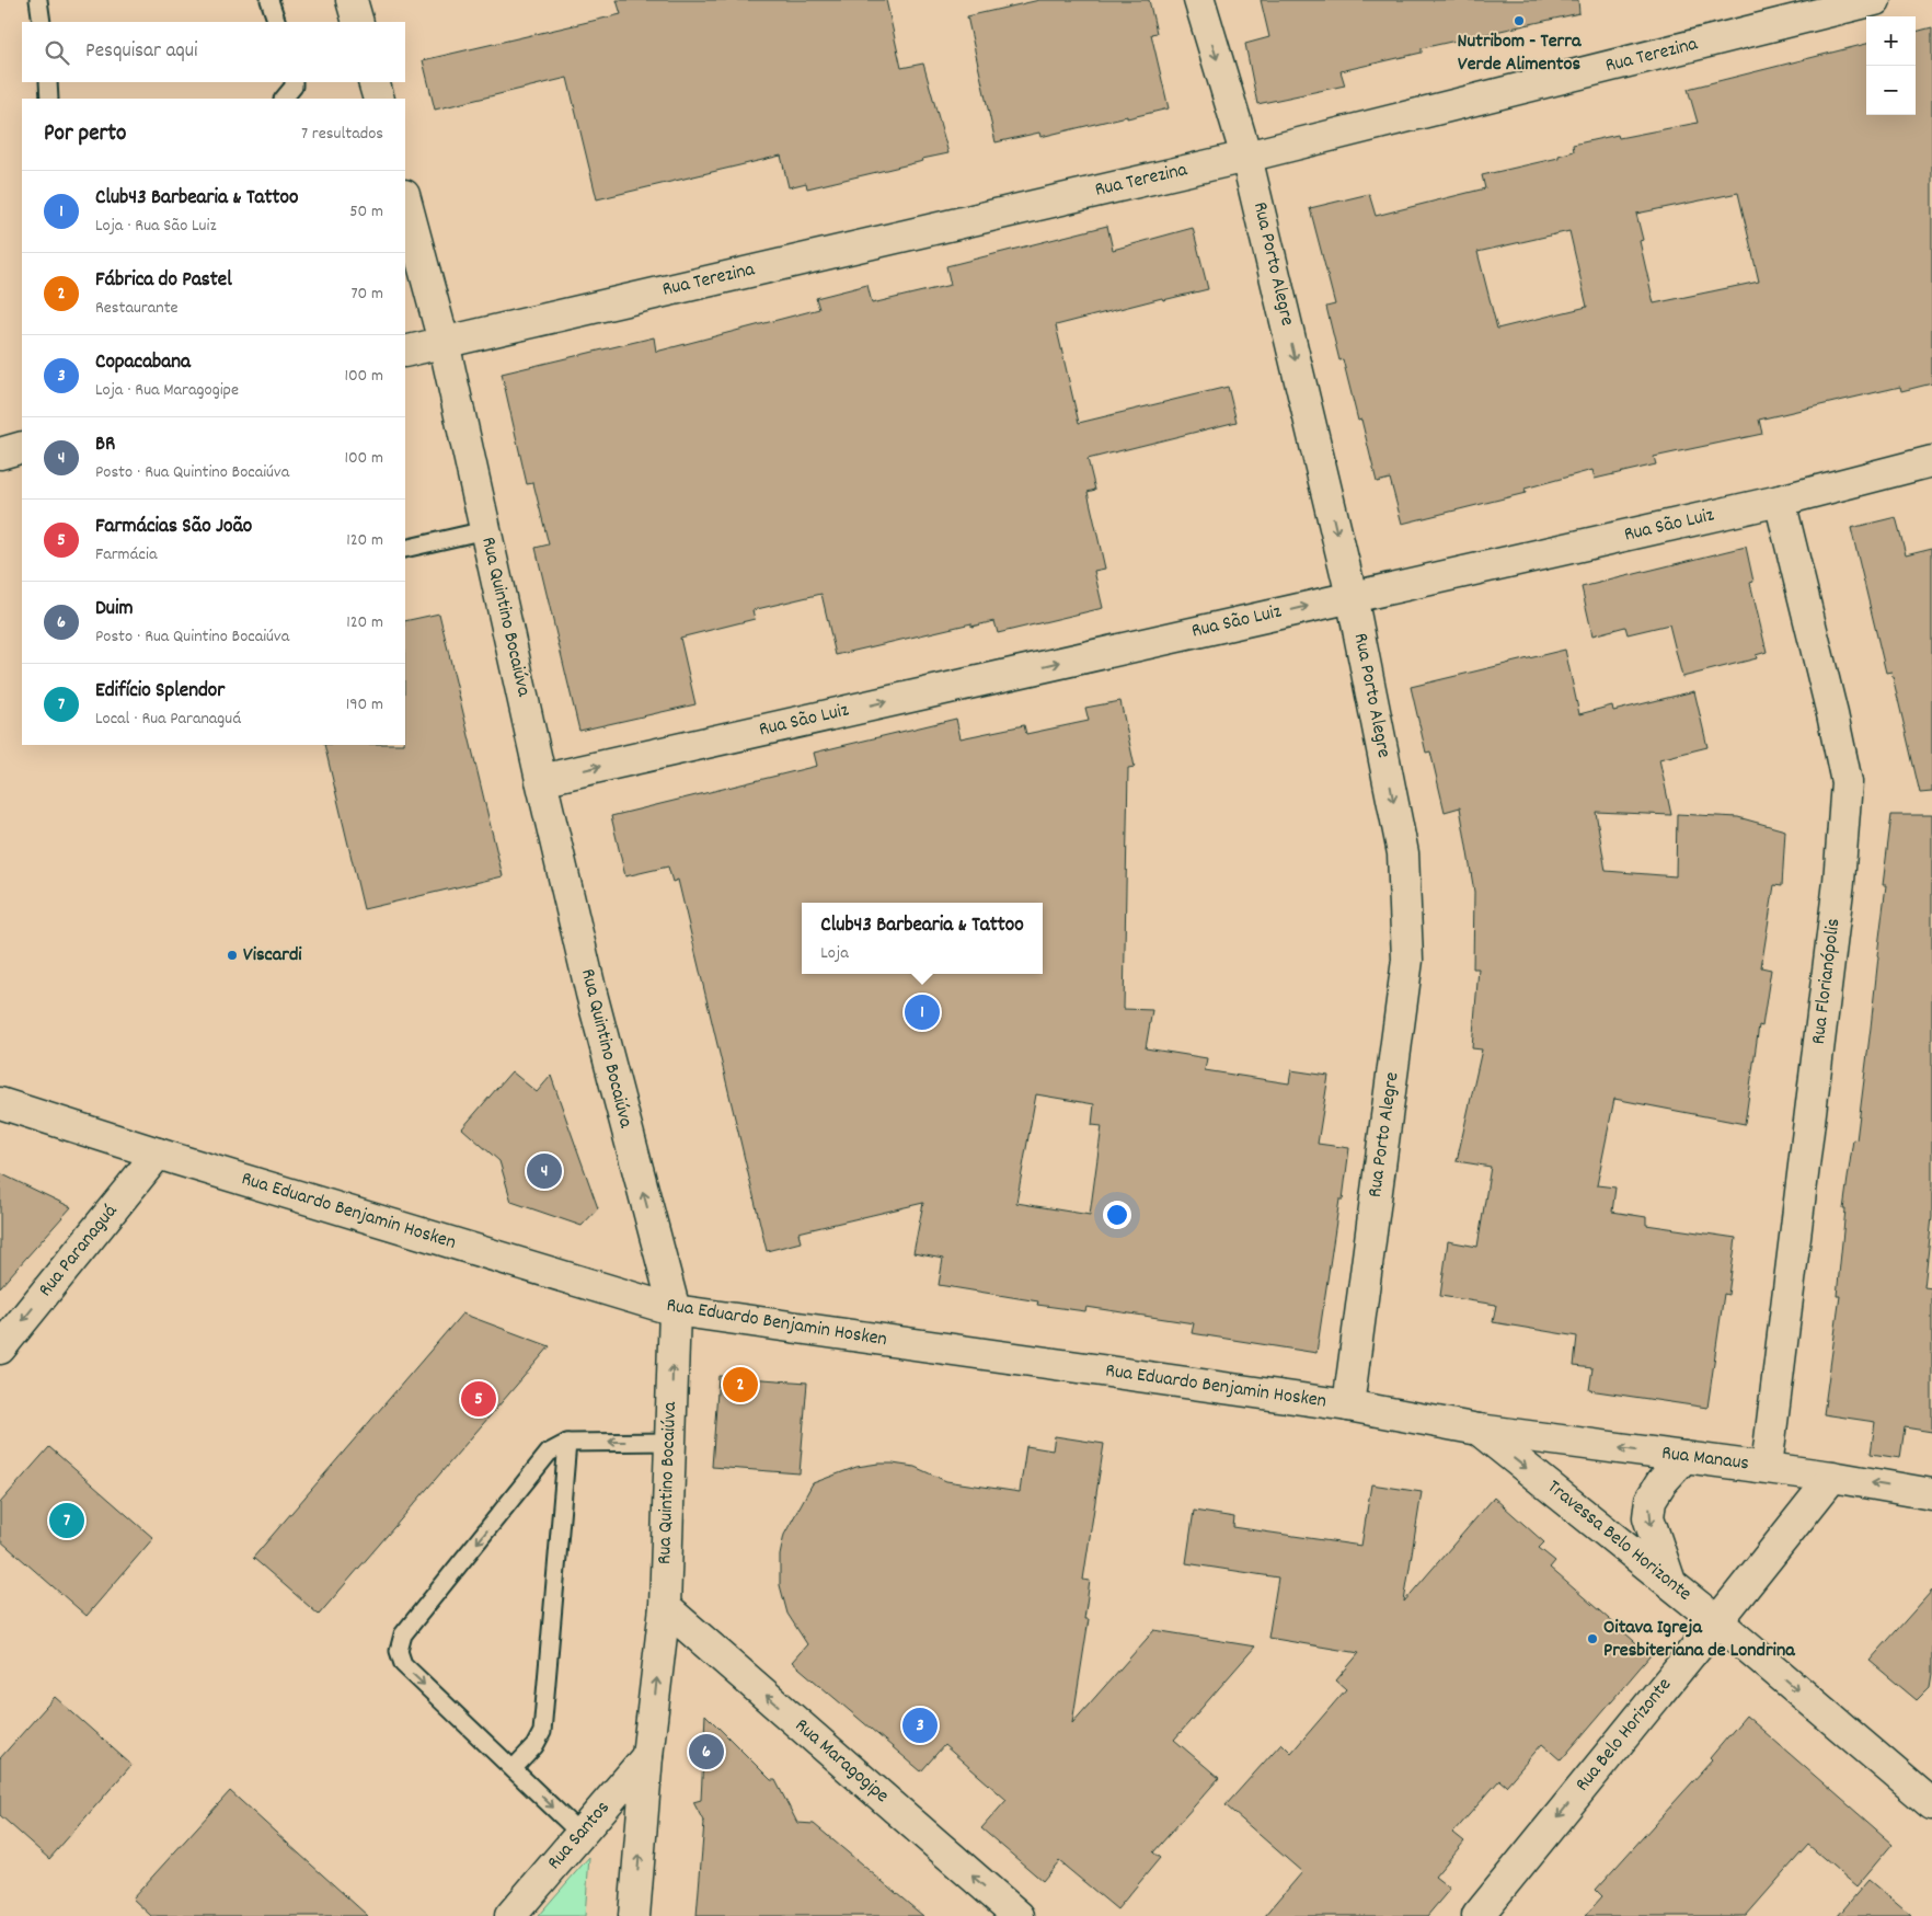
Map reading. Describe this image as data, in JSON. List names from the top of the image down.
{
  "streets": {
    "street": [
      "Rua Terezina",
      "Rua Porto Alegre",
      "Rua São Luiz",
      "Rua Quintino Bocaiúva",
      "Rua Florianópolis",
      "Rua Eduardo Benjamin Hosken",
      "Rua Paranaguá",
      "Rua Manaus",
      "Travessa Belo Horizonte",
      "Rua Belo Horizonte",
      "Rua Maragogipe",
      "Rua Santos"
    ]
  },
  "crossings": [
    ["Rua Terezina", "Rua Porto Alegre"],
    ["Rua Terezina", "Rua Quintino Bocaiúva"],
    ["Rua Porto Alegre", "Rua São Luiz"],
    ["Rua Porto Alegre", "Rua Eduardo Benjamin Hosken"],
    ["Rua São Luiz", "Rua Quintino Bocaiúva"],
    ["Rua São Luiz", "Rua Florianópolis"],
    ["Rua Quintino Bocaiúva", "Rua Eduardo Benjamin Hosken"],
    ["Rua Quintino Bocaiúva", "Rua Maragogipe"],
    ["Rua Quintino Bocaiúva", "Rua Santos"],
    ["Rua Florianópolis", "Rua Manaus"],
    ["Rua Eduardo Benjamin Hosken", "Rua Paranaguá"],
    ["Rua Eduardo Benjamin Hosken", "Rua Manaus"],
    ["Rua Eduardo Benjamin Hosken", "Travessa Belo Horizonte"],
    ["Rua Manaus", "Travessa Belo Horizonte"],
    ["Rua Manaus", "Rua Belo Horizonte"],
    ["Travessa Belo Horizonte", "Rua Belo Horizonte"]
  ],
  "one_way": [
    "Rua Porto Alegre",
    "Rua São Luiz",
    "Rua Quintino Bocaiúva",
    "Rua Paranaguá",
    "Rua Manaus",
    "Travessa Belo Horizonte",
    "Rua Belo Horizonte",
    "Rua Maragogipe"
  ],
  "places": ["Nutribom - Terra Verde Alimentos", "Viscardi", "Oitava Igreja Presbiteriana de Londrina"],
  "page": {
    "map_buttons": ["+", "−"],
    "search": "Pesquisar aqui",
    "heading": ["Por perto", "7 resultados"],
    "list": [
      {
        "mark": "1",
        "name": "Club43 Barbearia & Tattoo",
        "note": "Loja · Rua São Luiz",
        "value": "50 m"
      },
      {
        "mark": "2",
        "name": "Fábrica do Pastel",
        "note": "Restaurante",
        "value": "70 m"
      },
      {
        "mark": "3",
        "name": "Copacabana",
        "note": "Loja · Rua Maragogipe",
        "value": "100 m"
      },
      {
        "mark": "4",
        "name": "BR",
        "note": "Posto · Rua Quintino Bocaiúva",
        "value": "100 m"
      },
      {
        "mark": "5",
        "name": "Farmácias São João",
        "note": "Farmácia",
        "value": "120 m"
      },
      {
        "mark": "6",
        "name": "Duim",
        "note": "Posto · Rua Quintino Bocaiúva",
        "value": "120 m"
      },
      {
        "mark": "7",
        "name": "Edifício Splendor",
        "note": "Local · Rua Paranaguá",
        "value": "190 m"
      }
    ],
    "popup": ["Club43 Barbearia & Tattoo", "Loja"],
    "pins": [
      "1",
      "4",
      "2",
      "5",
      "7",
      "3",
      "6"
    ]
  }
}
